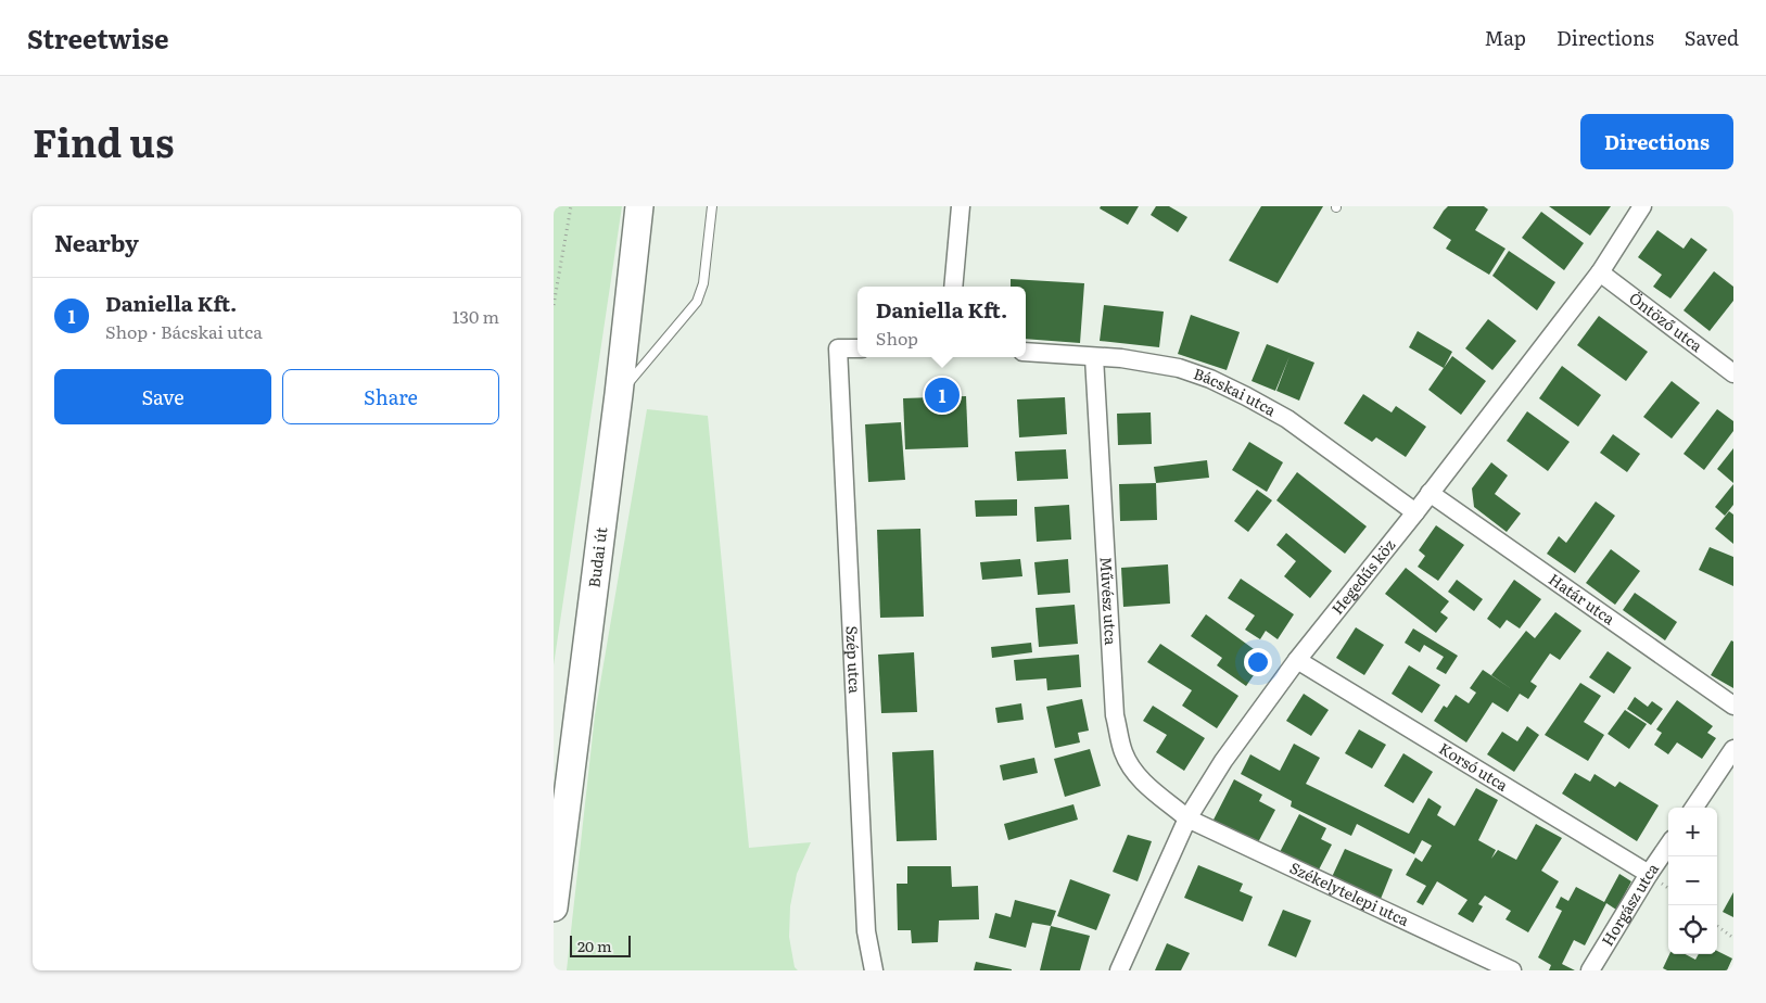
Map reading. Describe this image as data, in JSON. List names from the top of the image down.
{
  "streets": {
    "main road": ["Budai út"],
    "street": [
      "Öntöző utca",
      "Bácskai utca",
      "Hegedűs köz",
      "Határ utca",
      "Művész utca",
      "Szép utca",
      "Korsó utca",
      "Székelytelepi utca",
      "Horgász utca"
    ]
  },
  "crossings": [
    ["Öntöző utca", "Hegedűs köz"],
    ["Bácskai utca", "Hegedűs köz"],
    ["Bácskai utca", "Művész utca"],
    ["Hegedűs köz", "Határ utca"],
    ["Hegedűs köz", "Művész utca"],
    ["Hegedűs köz", "Korsó utca"],
    ["Hegedűs köz", "Székelytelepi utca"],
    ["Művész utca", "Székelytelepi utca"],
    ["Korsó utca", "Horgász utca"]
  ],
  "scale_bar": "20 m",
  "page": {
    "header": "Streetwise",
    "nav": ["Map", "Directions", "Saved"],
    "title": "Find us",
    "buttons": [
      "Directions",
      ["Save", "Share"]
    ],
    "heading": "Nearby",
    "list": [
      {
        "mark": "1",
        "name": "Daniella Kft.",
        "note": "Shop · Bácskai utca",
        "value": "130 m"
      }
    ],
    "popup": ["Daniella Kft.", "Shop"],
    "pins": "1",
    "map_buttons": ["+", "−"],
    "scale": "20 m"
  }
}
